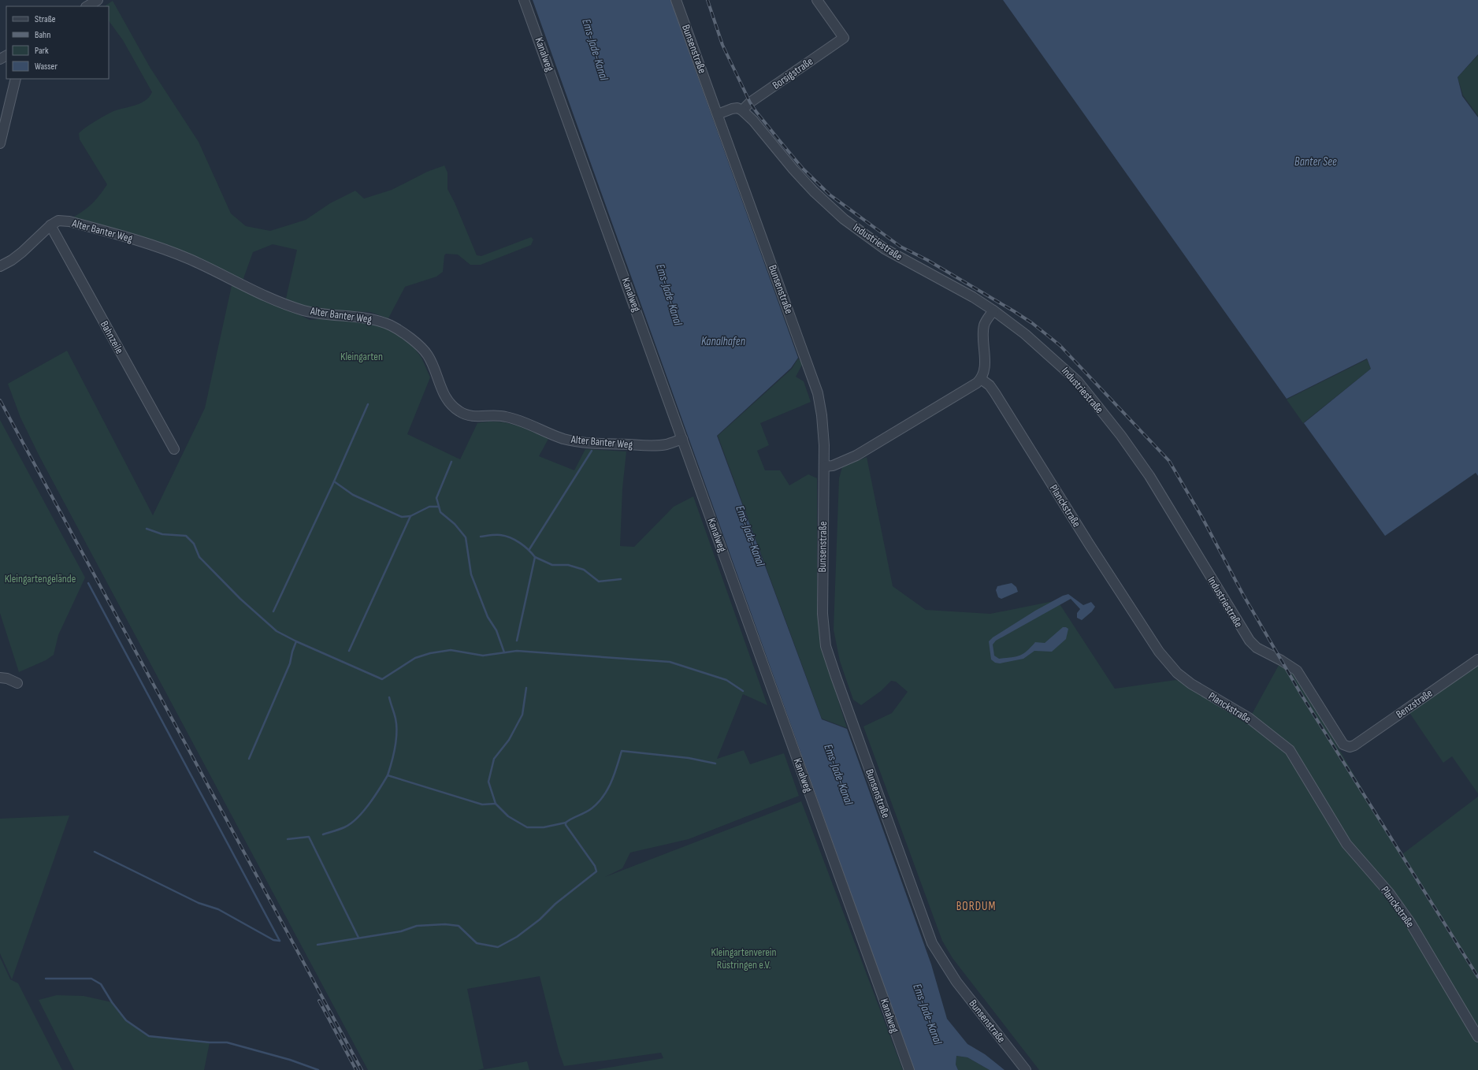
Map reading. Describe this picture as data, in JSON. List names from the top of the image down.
{
  "streets": {
    "street": [
      "Bunsenstraße",
      "Kanalweg",
      "Borsigstraße",
      "Alter Banter Weg",
      "Industriestraße",
      "Bahnzeile",
      "Planckstraße",
      "Benzstraße"
    ]
  },
  "crossings": [
    ["Kanalweg", "Alter Banter Weg"],
    ["Borsigstraße", "Industriestraße"],
    ["Alter Banter Weg", "Bahnzeile"],
    ["Industriestraße", "Benzstraße"]
  ],
  "districts": ["BORDUM"],
  "water": ["Ems-Jade-Kanal", "Banter See", "Kanalhafen"],
  "parks": ["Kleingarten", "Kleingartengelände", "Kleingartenverein Rüstringen e.V."],
  "legend": [
    "Straße",
    "Bahn",
    "Park",
    "Wasser"
  ]
}
